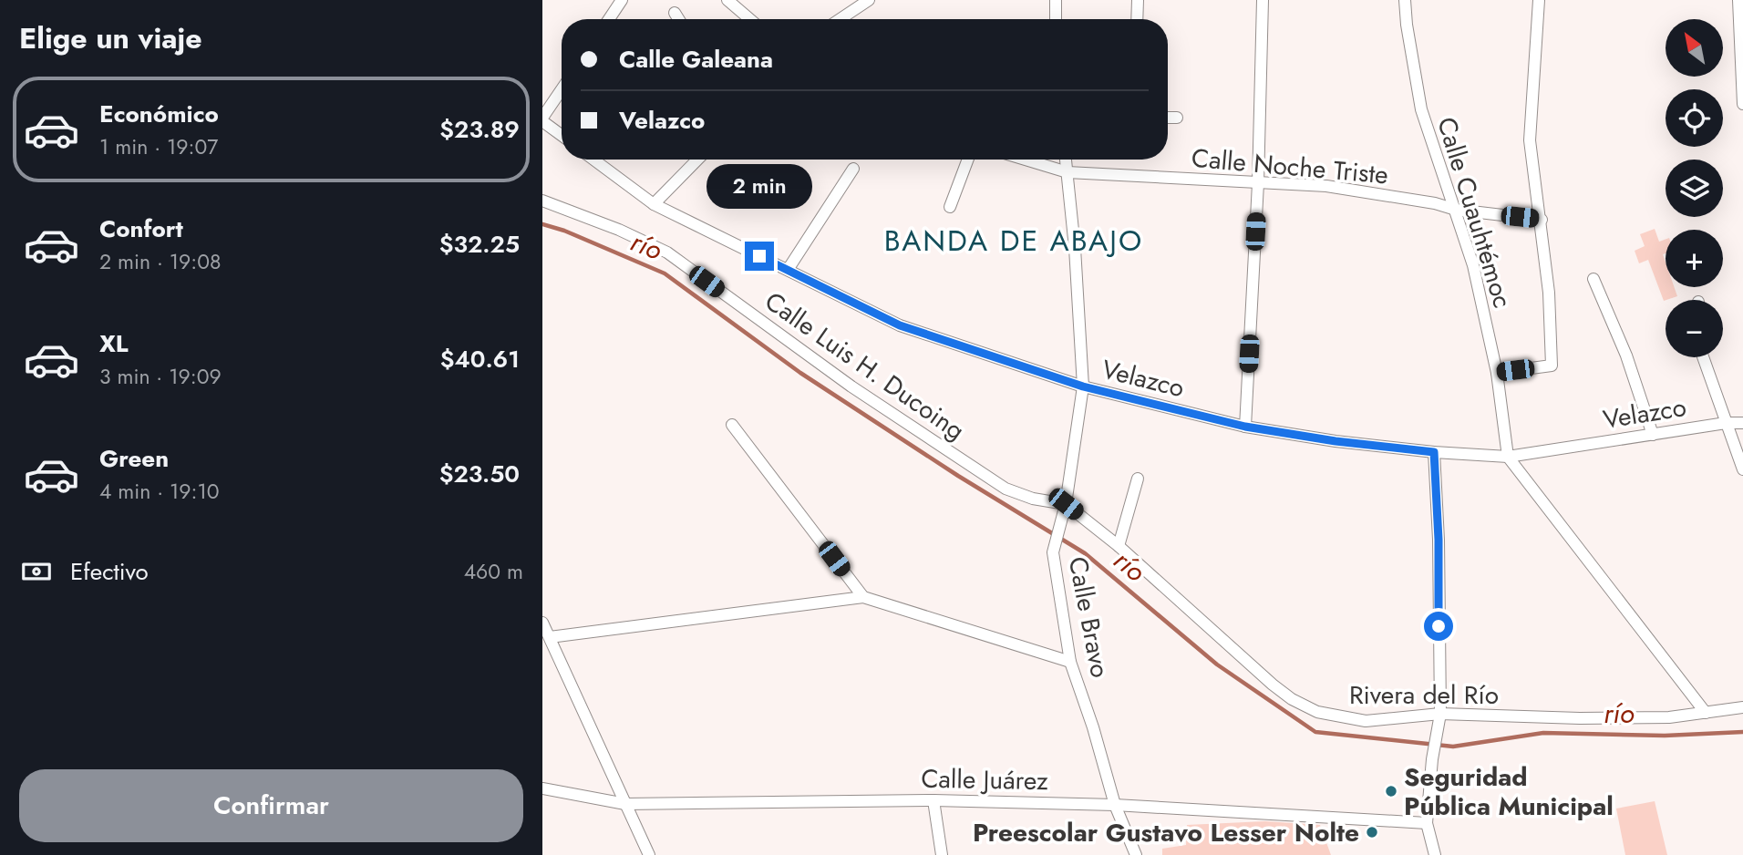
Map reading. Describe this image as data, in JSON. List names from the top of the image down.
{
  "streets": {
    "street": [
      "Calle Noche Triste",
      "Calle Cuauhtémoc",
      "Calle Luis H. Ducoing",
      "Velazco",
      "Calle Bravo",
      "Rivera del Río",
      "Calle Juárez"
    ]
  },
  "crossings": [
    ["Calle Noche Triste", "Calle Cuauhtémoc"],
    ["Calle Noche Triste", "Calle Bravo"],
    ["Calle Cuauhtémoc", "Velazco"],
    ["Calle Luis H. Ducoing", "Calle Bravo"],
    ["Calle Luis H. Ducoing", "Rivera del Río"],
    ["Velazco", "Calle Bravo"],
    ["Calle Bravo", "Rivera del Río"],
    ["Calle Bravo", "Calle Juárez"]
  ],
  "districts": ["BANDA DE ABAJO"],
  "water": ["río"],
  "places": ["Seguridad Pública Municipal", "Preescolar Gustavo Lesser Nolte"],
  "north": "top left",
  "page": {
    "heading": "Elige un viaje",
    "map_buttons": ["+", "−"],
    "banner": ["Calle Galeana", "Velazco"],
    "list": [
      {
        "name": "Económico",
        "note": "1 min · 19:07",
        "value": "$23.89"
      },
      {
        "name": "Confort",
        "note": "2 min · 19:08",
        "value": "$32.25"
      },
      {
        "name": "XL",
        "note": "3 min · 19:09",
        "value": "$40.61"
      },
      {
        "name": "Green",
        "note": "4 min · 19:10",
        "value": "$23.50"
      }
    ],
    "bubble": "2 min",
    "pay": ["Efectivo", "460 m"],
    "buttons": "Confirmar"
  }
}
